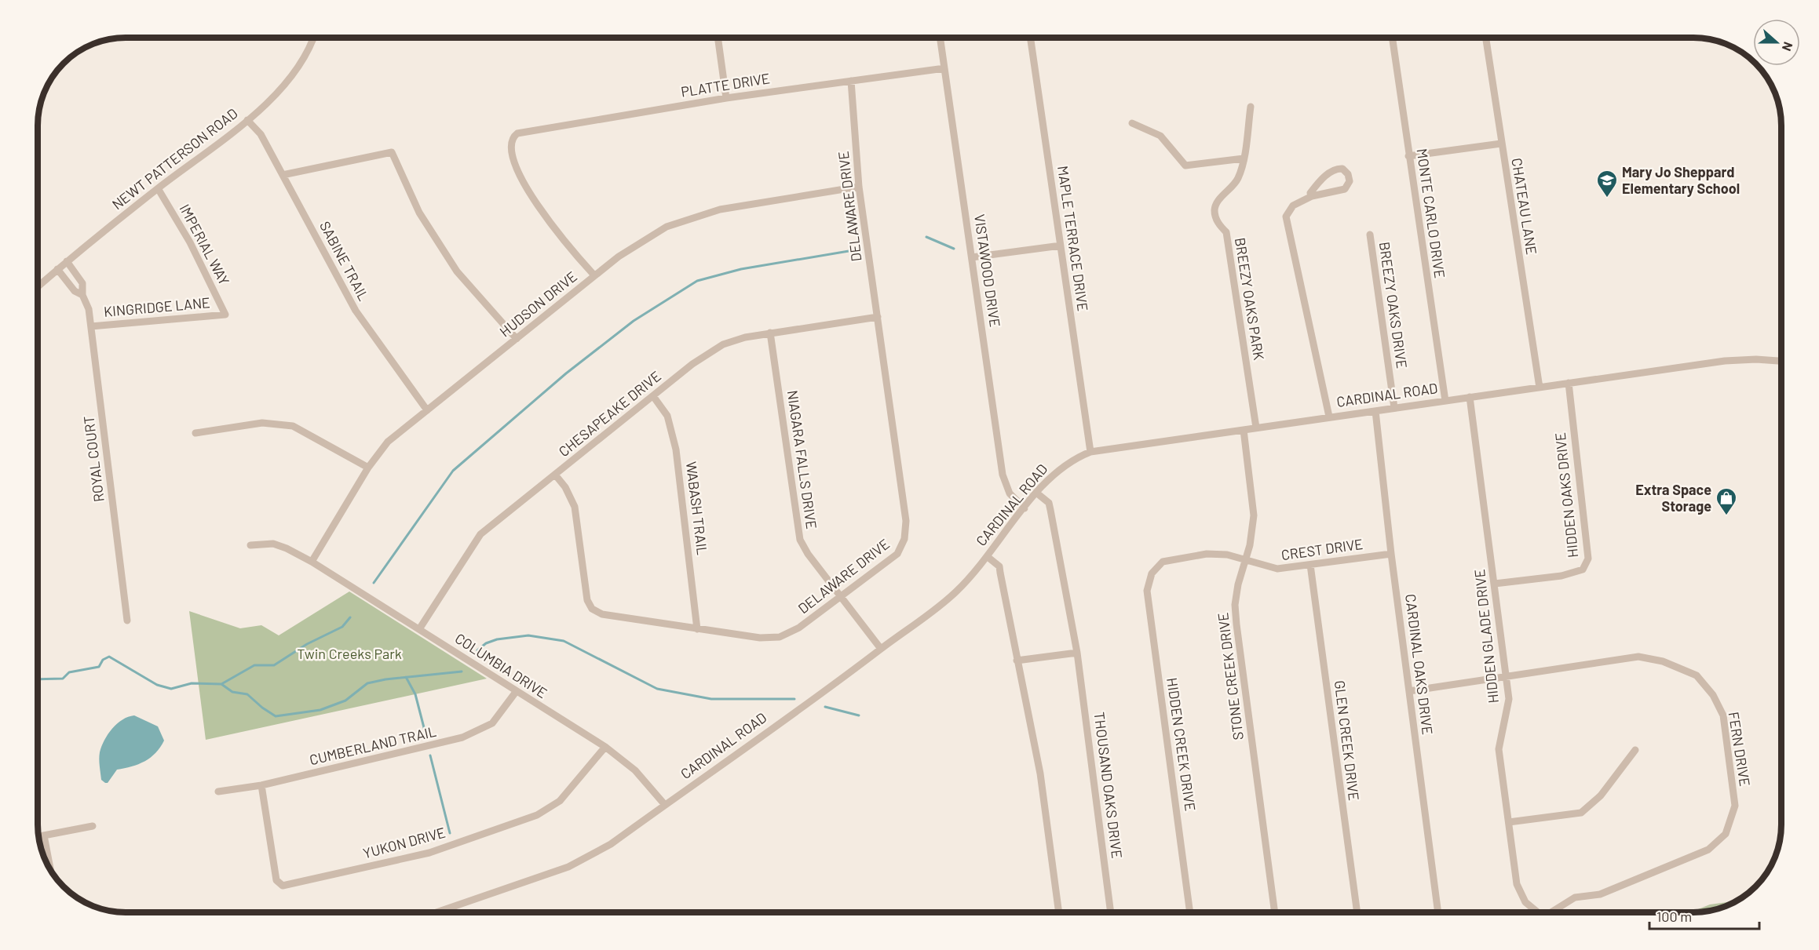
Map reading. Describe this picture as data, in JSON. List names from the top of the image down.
{
  "streets": {
    "street": [
      "PLATTE DRIVE",
      "NEWT PATTERSON ROAD",
      "DELAWARE DRIVE",
      "CHATEAU LANE",
      "MONTE CARLO DRIVE",
      "MAPLE TERRACE DRIVE",
      "IMPERIAL WAY",
      "SABINE TRAIL",
      "VISTAWOOD DRIVE",
      "BREEZY OAKS PARK",
      "HUDSON DRIVE",
      "BREEZY OAKS DRIVE",
      "KINGRIDGE LANE",
      "CARDINAL ROAD",
      "CHESAPEAKE DRIVE",
      "ROYAL COURT",
      "NIAGARA FALLS DRIVE",
      "HIDDEN OAKS DRIVE",
      "WABASH TRAIL",
      "CREST DRIVE",
      "HIDDEN GLADE DRIVE",
      "CARDINAL OAKS DRIVE",
      "COLUMBIA DRIVE",
      "STONE CREEK DRIVE",
      "GLEN CREEK DRIVE",
      "HIDDEN CREEK DRIVE",
      "CUMBERLAND TRAIL",
      "FERN DRIVE",
      "THOUSAND OAKS DRIVE",
      "YUKON DRIVE"
    ]
  },
  "crossings": [
    ["PLATTE DRIVE", "DELAWARE DRIVE"],
    ["PLATTE DRIVE", "VISTAWOOD DRIVE"],
    ["PLATTE DRIVE", "HUDSON DRIVE"],
    ["NEWT PATTERSON ROAD", "IMPERIAL WAY"],
    ["NEWT PATTERSON ROAD", "SABINE TRAIL"],
    ["NEWT PATTERSON ROAD", "ROYAL COURT"],
    ["DELAWARE DRIVE", "HUDSON DRIVE"],
    ["DELAWARE DRIVE", "CHESAPEAKE DRIVE"],
    ["DELAWARE DRIVE", "NIAGARA FALLS DRIVE"],
    ["DELAWARE DRIVE", "WABASH TRAIL"],
    ["CHATEAU LANE", "CARDINAL ROAD"],
    ["MONTE CARLO DRIVE", "CARDINAL ROAD"],
    ["MAPLE TERRACE DRIVE", "CARDINAL ROAD"],
    ["IMPERIAL WAY", "KINGRIDGE LANE"],
    ["SABINE TRAIL", "HUDSON DRIVE"],
    ["VISTAWOOD DRIVE", "CARDINAL ROAD"],
    ["BREEZY OAKS PARK", "CARDINAL ROAD"],
    ["HUDSON DRIVE", "COLUMBIA DRIVE"],
    ["BREEZY OAKS DRIVE", "CARDINAL ROAD"],
    ["KINGRIDGE LANE", "ROYAL COURT"],
    ["CARDINAL ROAD", "NIAGARA FALLS DRIVE"],
    ["CARDINAL ROAD", "HIDDEN OAKS DRIVE"],
    ["CARDINAL ROAD", "HIDDEN GLADE DRIVE"],
    ["CARDINAL ROAD", "CARDINAL OAKS DRIVE"],
    ["CARDINAL ROAD", "COLUMBIA DRIVE"],
    ["CARDINAL ROAD", "STONE CREEK DRIVE"],
    ["CARDINAL ROAD", "THOUSAND OAKS DRIVE"],
    ["CHESAPEAKE DRIVE", "NIAGARA FALLS DRIVE"],
    ["CHESAPEAKE DRIVE", "WABASH TRAIL"],
    ["CHESAPEAKE DRIVE", "COLUMBIA DRIVE"],
    ["HIDDEN OAKS DRIVE", "HIDDEN GLADE DRIVE"],
    ["CREST DRIVE", "CARDINAL OAKS DRIVE"],
    ["CREST DRIVE", "STONE CREEK DRIVE"],
    ["CREST DRIVE", "GLEN CREEK DRIVE"],
    ["CREST DRIVE", "HIDDEN CREEK DRIVE"],
    ["HIDDEN GLADE DRIVE", "FERN DRIVE"],
    ["CARDINAL OAKS DRIVE", "FERN DRIVE"],
    ["COLUMBIA DRIVE", "CUMBERLAND TRAIL"],
    ["COLUMBIA DRIVE", "YUKON DRIVE"],
    ["CUMBERLAND TRAIL", "YUKON DRIVE"]
  ],
  "parks": ["Twin Creeks Park"],
  "places": {
    "school or university": ["Mary Jo Sheppard Elementary School"],
    "shop": ["Extra Space Storage"]
  },
  "scale_bar": "100 m",
  "north": "right"
}
